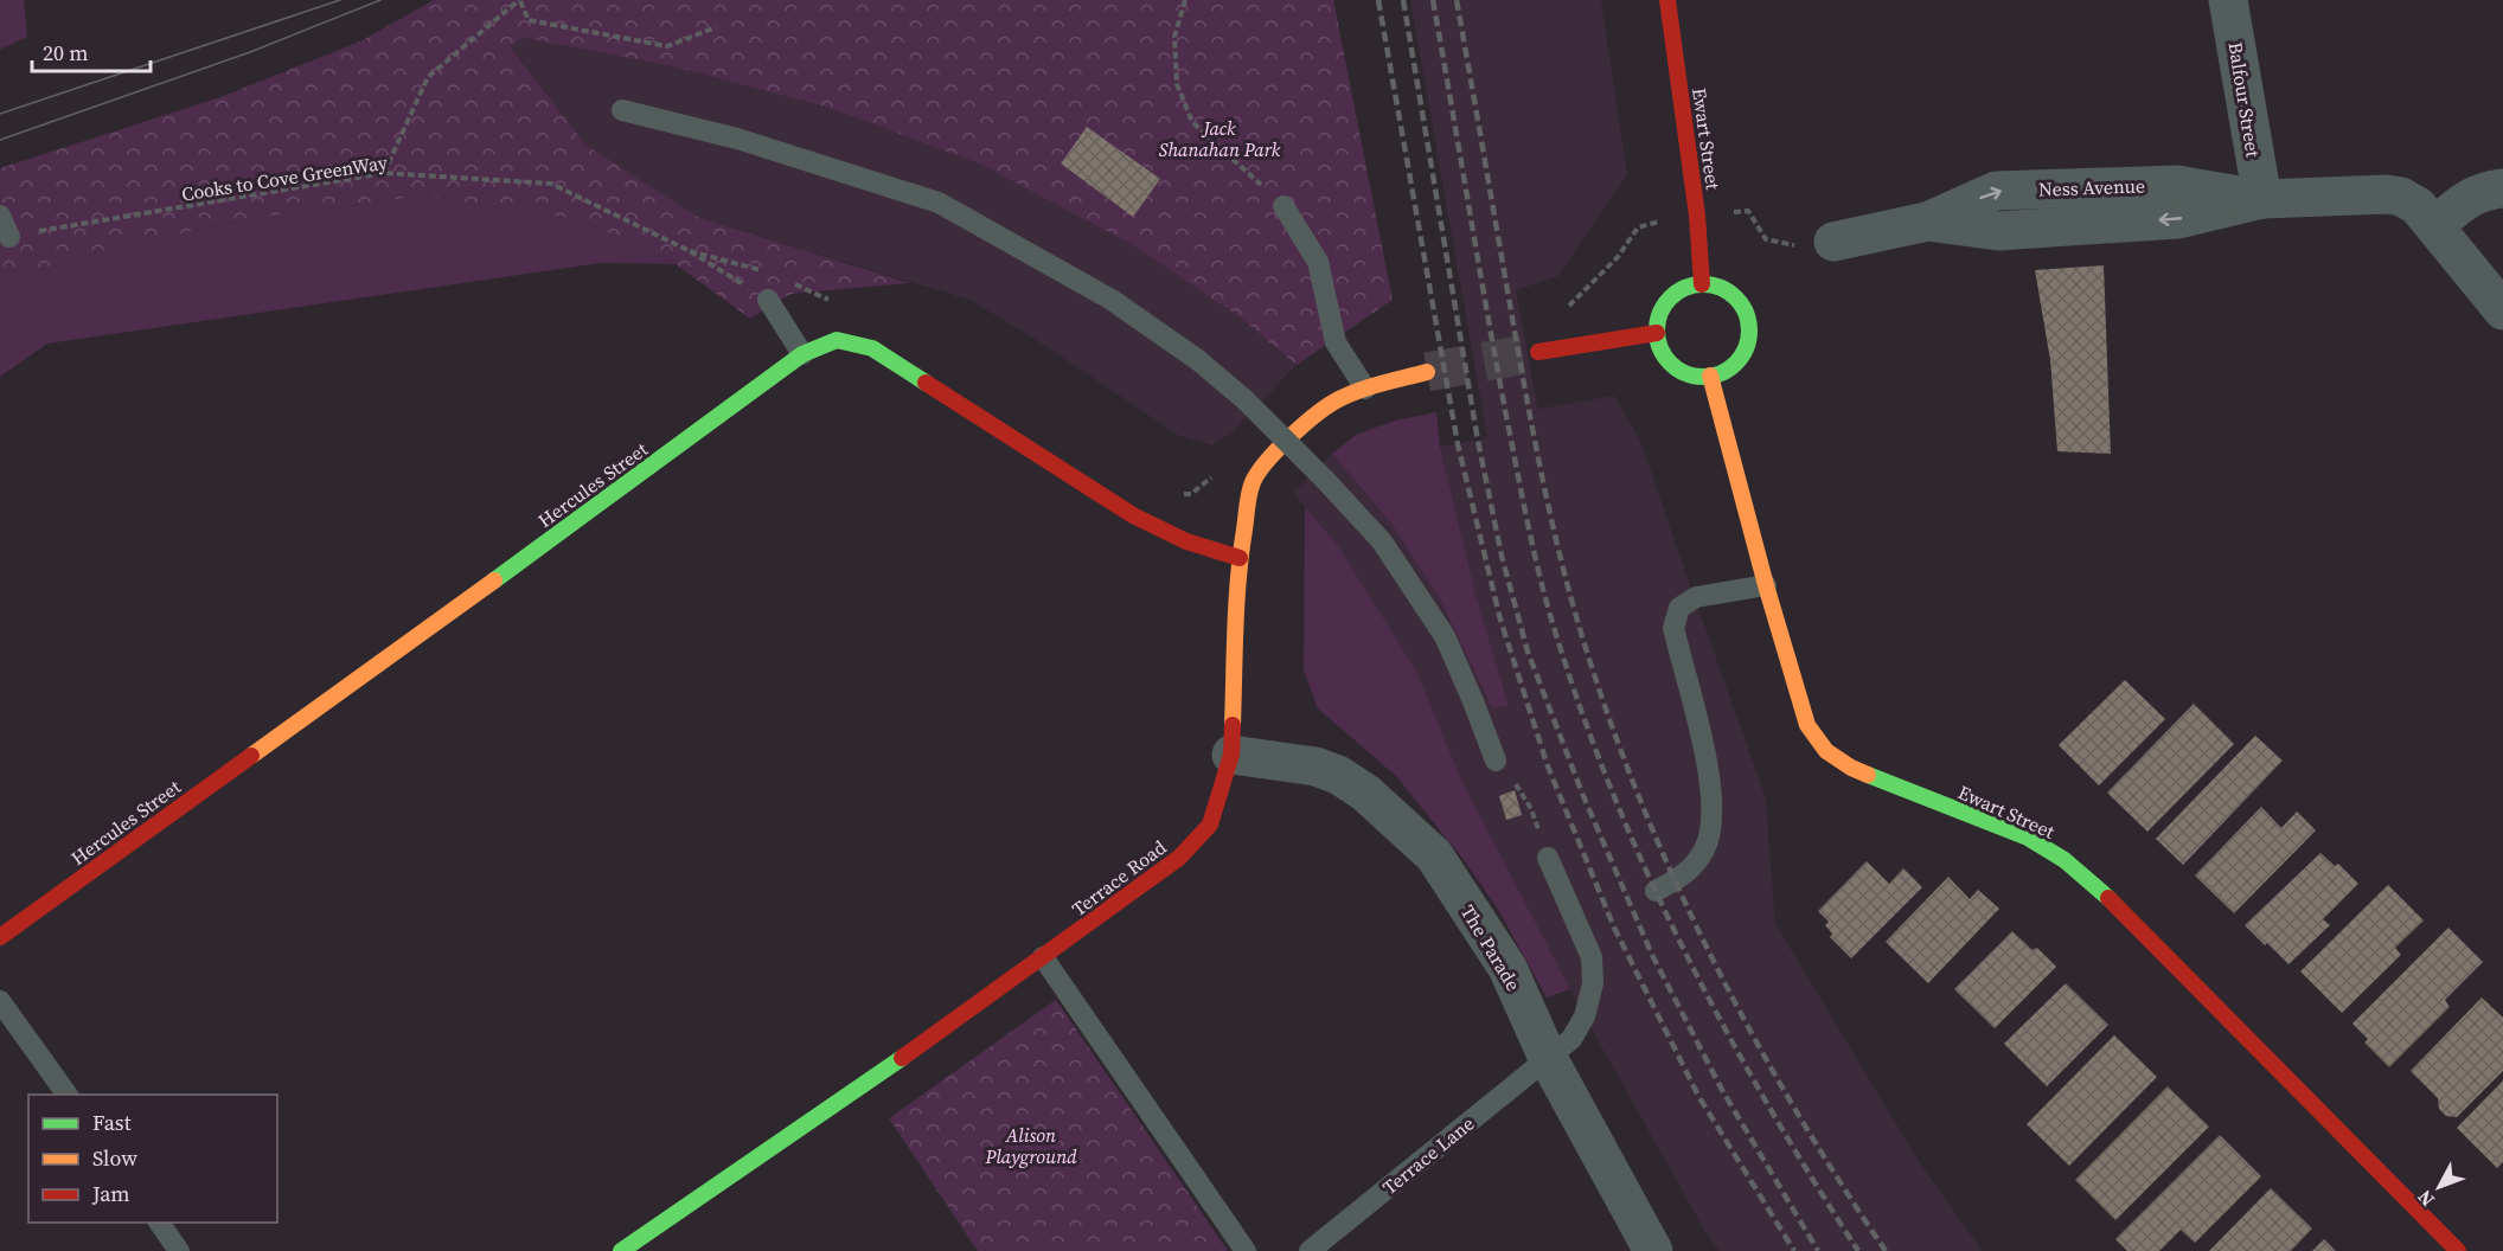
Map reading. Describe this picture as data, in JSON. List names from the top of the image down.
{
  "streets": {
    "street": [
      "Balfour Street",
      "Ewart Street",
      "Ness Avenue",
      "Hercules Street",
      "Terrace Road",
      "The Parade"
    ],
    "lane": ["Terrace Lane"],
    "path": ["Cooks to Cove GreenWay"]
  },
  "crossings": [
    ["Balfour Street", "Ness Avenue"],
    ["Hercules Street", "Terrace Road"],
    ["Terrace Road", "The Parade"],
    ["The Parade", "Terrace Lane"]
  ],
  "parks": ["Jack Shanahan Park", "Alison Playground"],
  "legend": ["Fast", "Slow", "Jam"],
  "scale_bar": "20 m",
  "north": "bottom left"
}
